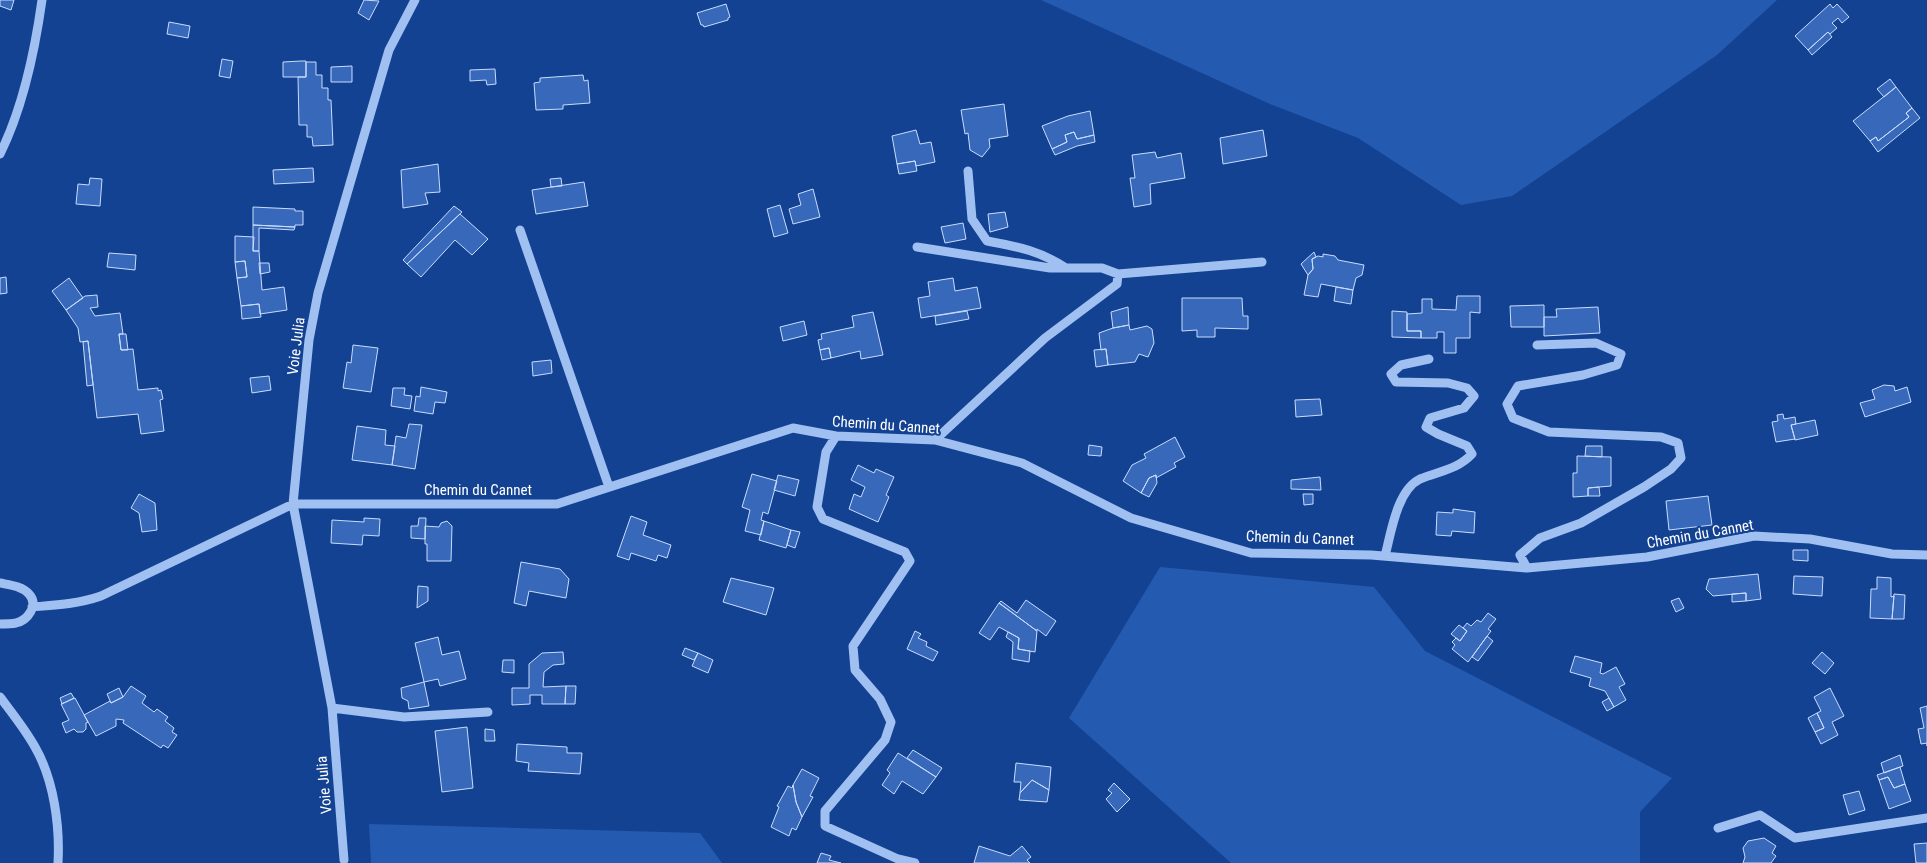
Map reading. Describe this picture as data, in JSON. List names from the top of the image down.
{
  "streets": {
    "street": ["Voie Julia", "Chemin du Cannet"]
  },
  "crossings": [
    ["Voie Julia", "Chemin du Cannet"]
  ]
}
